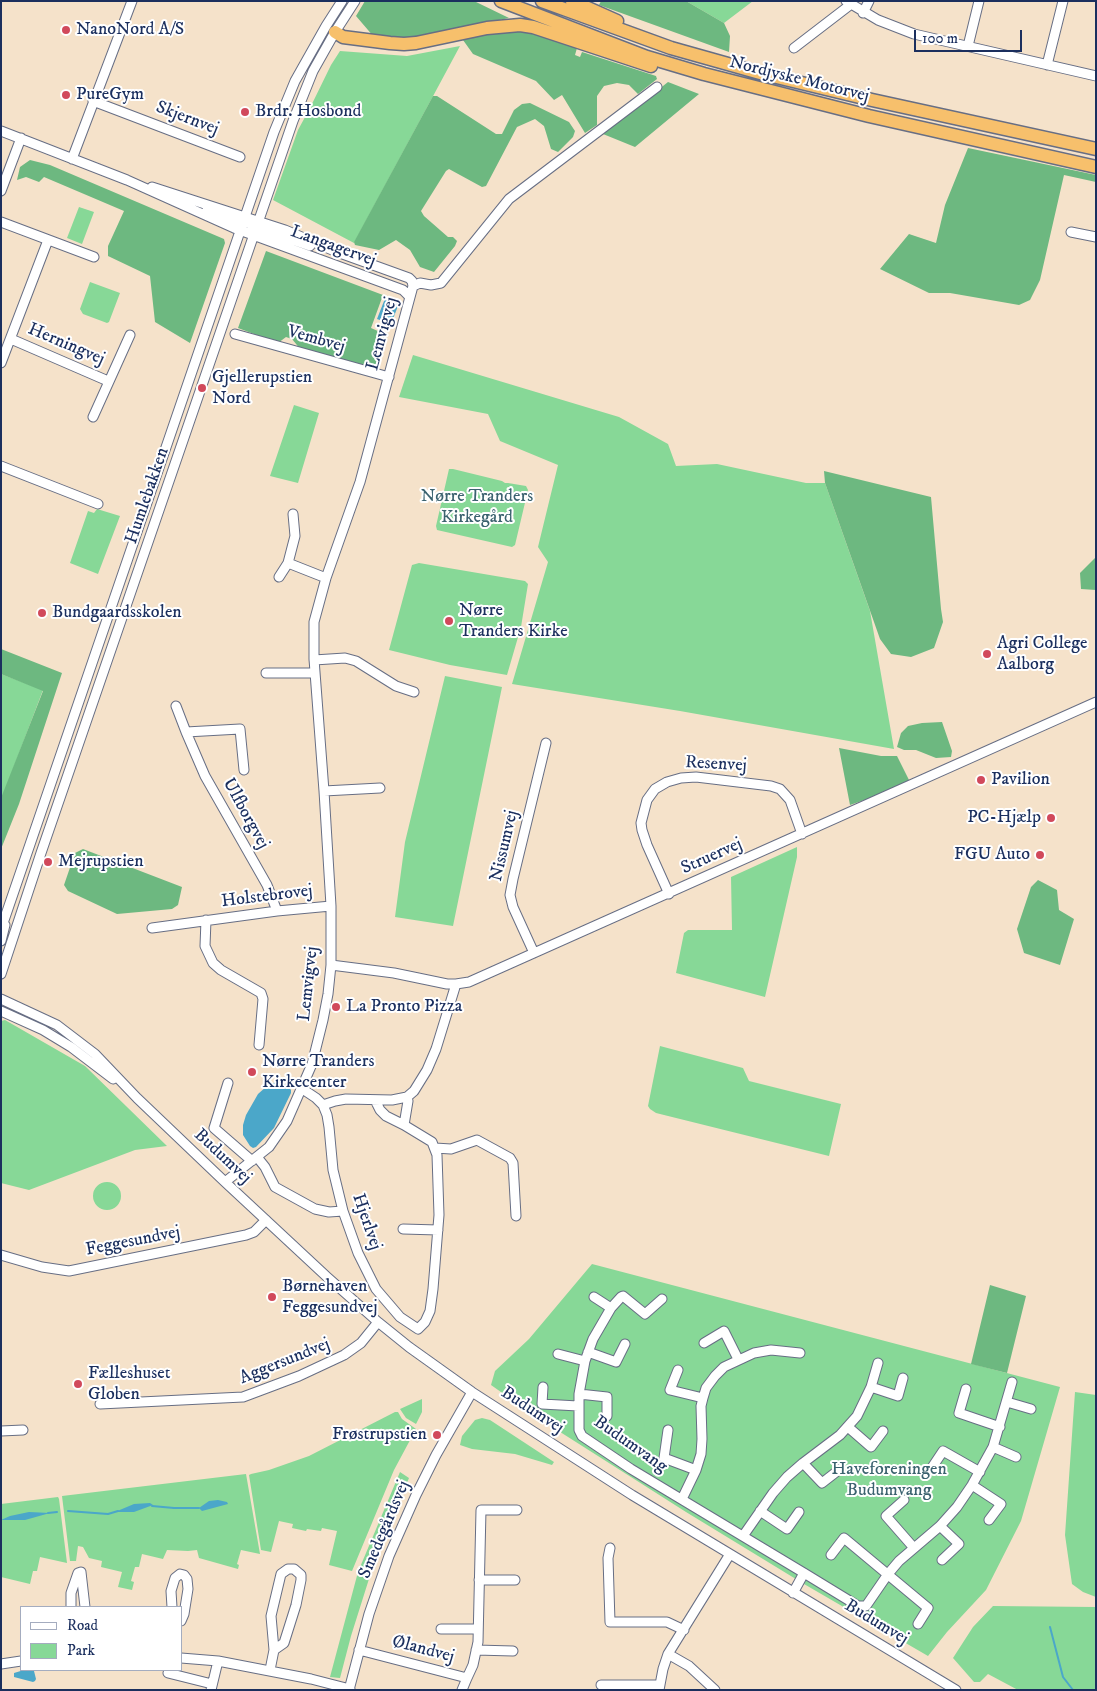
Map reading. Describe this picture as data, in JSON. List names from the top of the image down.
{
  "streets": {
    "highway": ["Nordjyske Motorvej"],
    "street": [
      "Skjernvej",
      "Langagervej",
      "Lemvigvej",
      "Vembvej",
      "Herningvej",
      "Humlebakken",
      "Resenvej",
      "Ulfborgvej",
      "Nissumvej",
      "Struervej",
      "Holstebrovej",
      "Budumvej",
      "Hjerlvej",
      "Feggesundvej",
      "Aggersundvej",
      "Budumvang",
      "Smedegårdsvej",
      "Ølandvej"
    ]
  },
  "crossings": [
    ["Langagervej", "Lemvigvej"],
    ["Langagervej", "Humlebakken"],
    ["Lemvigvej", "Vembvej"],
    ["Lemvigvej", "Struervej"],
    ["Lemvigvej", "Holstebrovej"],
    ["Lemvigvej", "Budumvej"],
    ["Resenvej", "Struervej"],
    ["Ulfborgvej", "Holstebrovej"],
    ["Nissumvej", "Struervej"],
    ["Budumvej", "Feggesundvej"],
    ["Budumvej", "Aggersundvej"],
    ["Budumvej", "Smedegårdsvej"],
    ["Smedegårdsvej", "Ølandvej"]
  ],
  "parks": ["Nørre Tranders Kirkegård", "Haveforeningen Budumvang"],
  "places": [
    "NanoNord A/S",
    "PureGym",
    "Brdr. Hosbond",
    "Gjellerupstien Nord",
    "Bundgaardsskolen",
    "Nørre Tranders Kirke",
    "Agri College Aalborg",
    "Pavilion",
    "PC-Hjælp",
    "FGU Auto",
    "Mejrupstien",
    "La Pronto Pizza",
    "Nørre Tranders Kirkecenter",
    "Børnehaven Feggesundvej",
    "Fælleshuset Globen",
    "Frøstrupstien"
  ],
  "legend": ["Road", "Park"],
  "scale_bar": "100 m"
}
